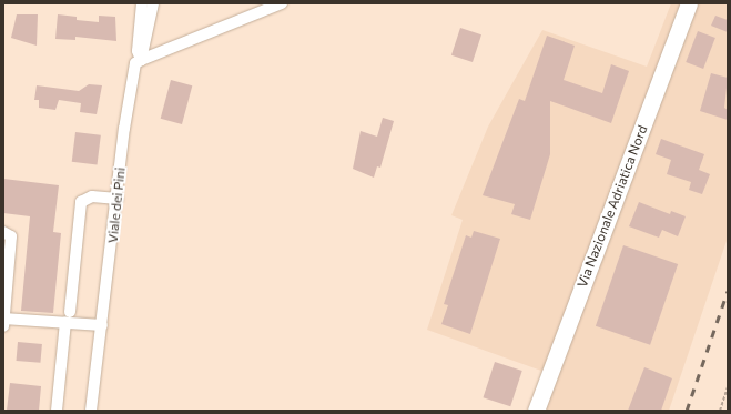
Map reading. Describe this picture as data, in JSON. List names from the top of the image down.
{
  "streets": {
    "main road": ["Via Nazionale Adriatica Nord"],
    "street": ["Viale dei Pini"]
  }
}
